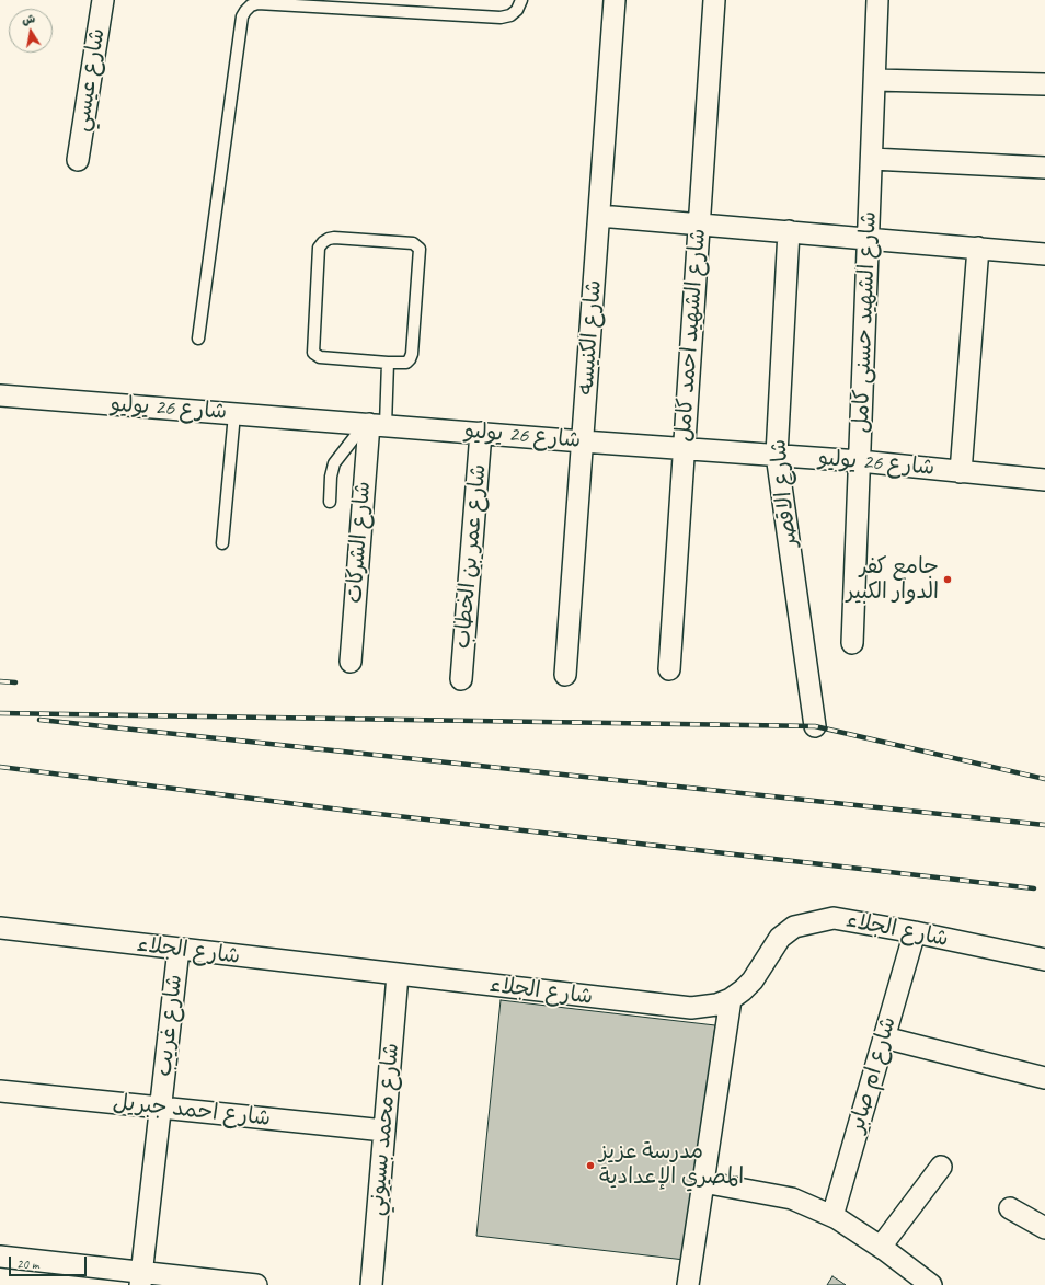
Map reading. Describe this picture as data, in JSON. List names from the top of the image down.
{
  "streets": {
    "street": [
      "شارع عيسي",
      "شارع الشهيد حسنى كامل",
      "شارع الشهيد احمد كامل",
      "شارع الكنيسه",
      "شارع 26 يوليو",
      "شارع الاقصر",
      "شارع الشركات",
      "شارع عمر بن الخطاب",
      "شارع الجلاء",
      "شارع غريب",
      "شارع ام صابر",
      "شارع احمد جبريل",
      "شارع محمد بسيوني"
    ]
  },
  "crossings": [
    ["شارع الشهيد حسنى كامل", "شارع 26 يوليو"],
    ["شارع الشهيد احمد كامل", "شارع 26 يوليو"],
    ["شارع الكنيسه", "شارع 26 يوليو"],
    ["شارع 26 يوليو", "شارع الاقصر"],
    ["شارع 26 يوليو", "شارع الشركات"],
    ["شارع 26 يوليو", "شارع عمر بن الخطاب"],
    ["شارع الجلاء", "شارع غريب"],
    ["شارع الجلاء", "شارع ام صابر"],
    ["شارع الجلاء", "شارع محمد بسيوني"],
    ["شارع غريب", "شارع احمد جبريل"],
    ["شارع احمد جبريل", "شارع محمد بسيوني"]
  ],
  "places": ["جامع كفر الدوار الكبير", "مدرسة عزيز المصري الإعدادية"],
  "scale_bar": "20 m",
  "north": "top"
}
